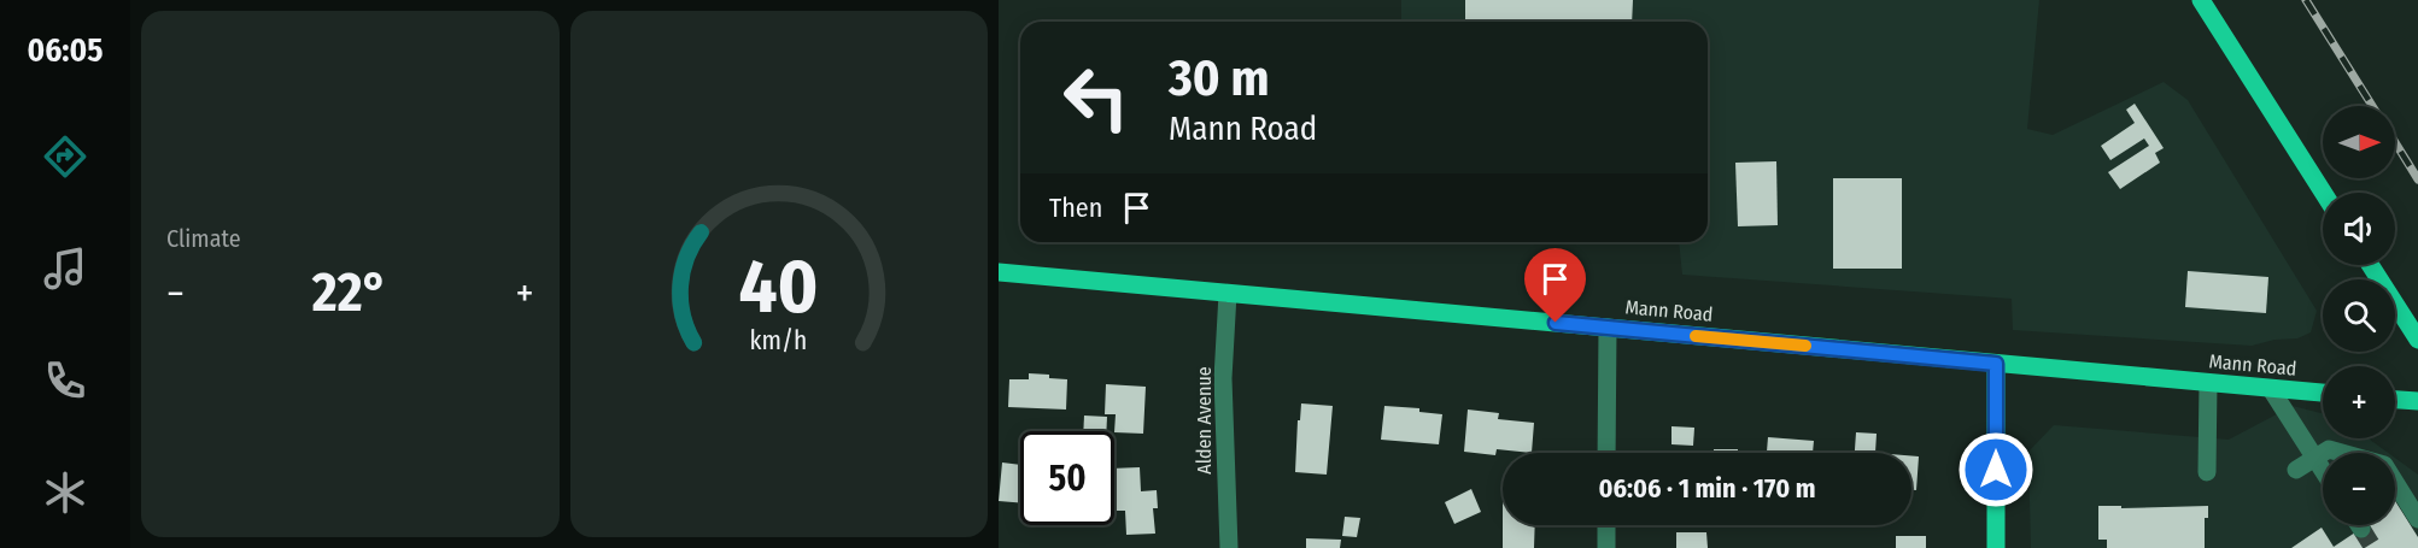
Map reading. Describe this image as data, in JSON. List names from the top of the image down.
{
  "streets": {
    "main road": ["Mann Road"],
    "street": ["Alden Avenue"]
  },
  "crossings": [
    ["Mann Road", "Alden Avenue"]
  ],
  "north": "right",
  "page": {
    "tabs": "06:05",
    "tile": "Climate",
    "turn": ["30 m", "Mann Road"],
    "map_buttons": ["+", "−"],
    "then": "Then",
    "heat": ["−", "22°", "+"],
    "limit": "50",
    "trip": "06:06 · 1 min · 170 m",
    "gauge": ["40", "km/h"]
  }
}
